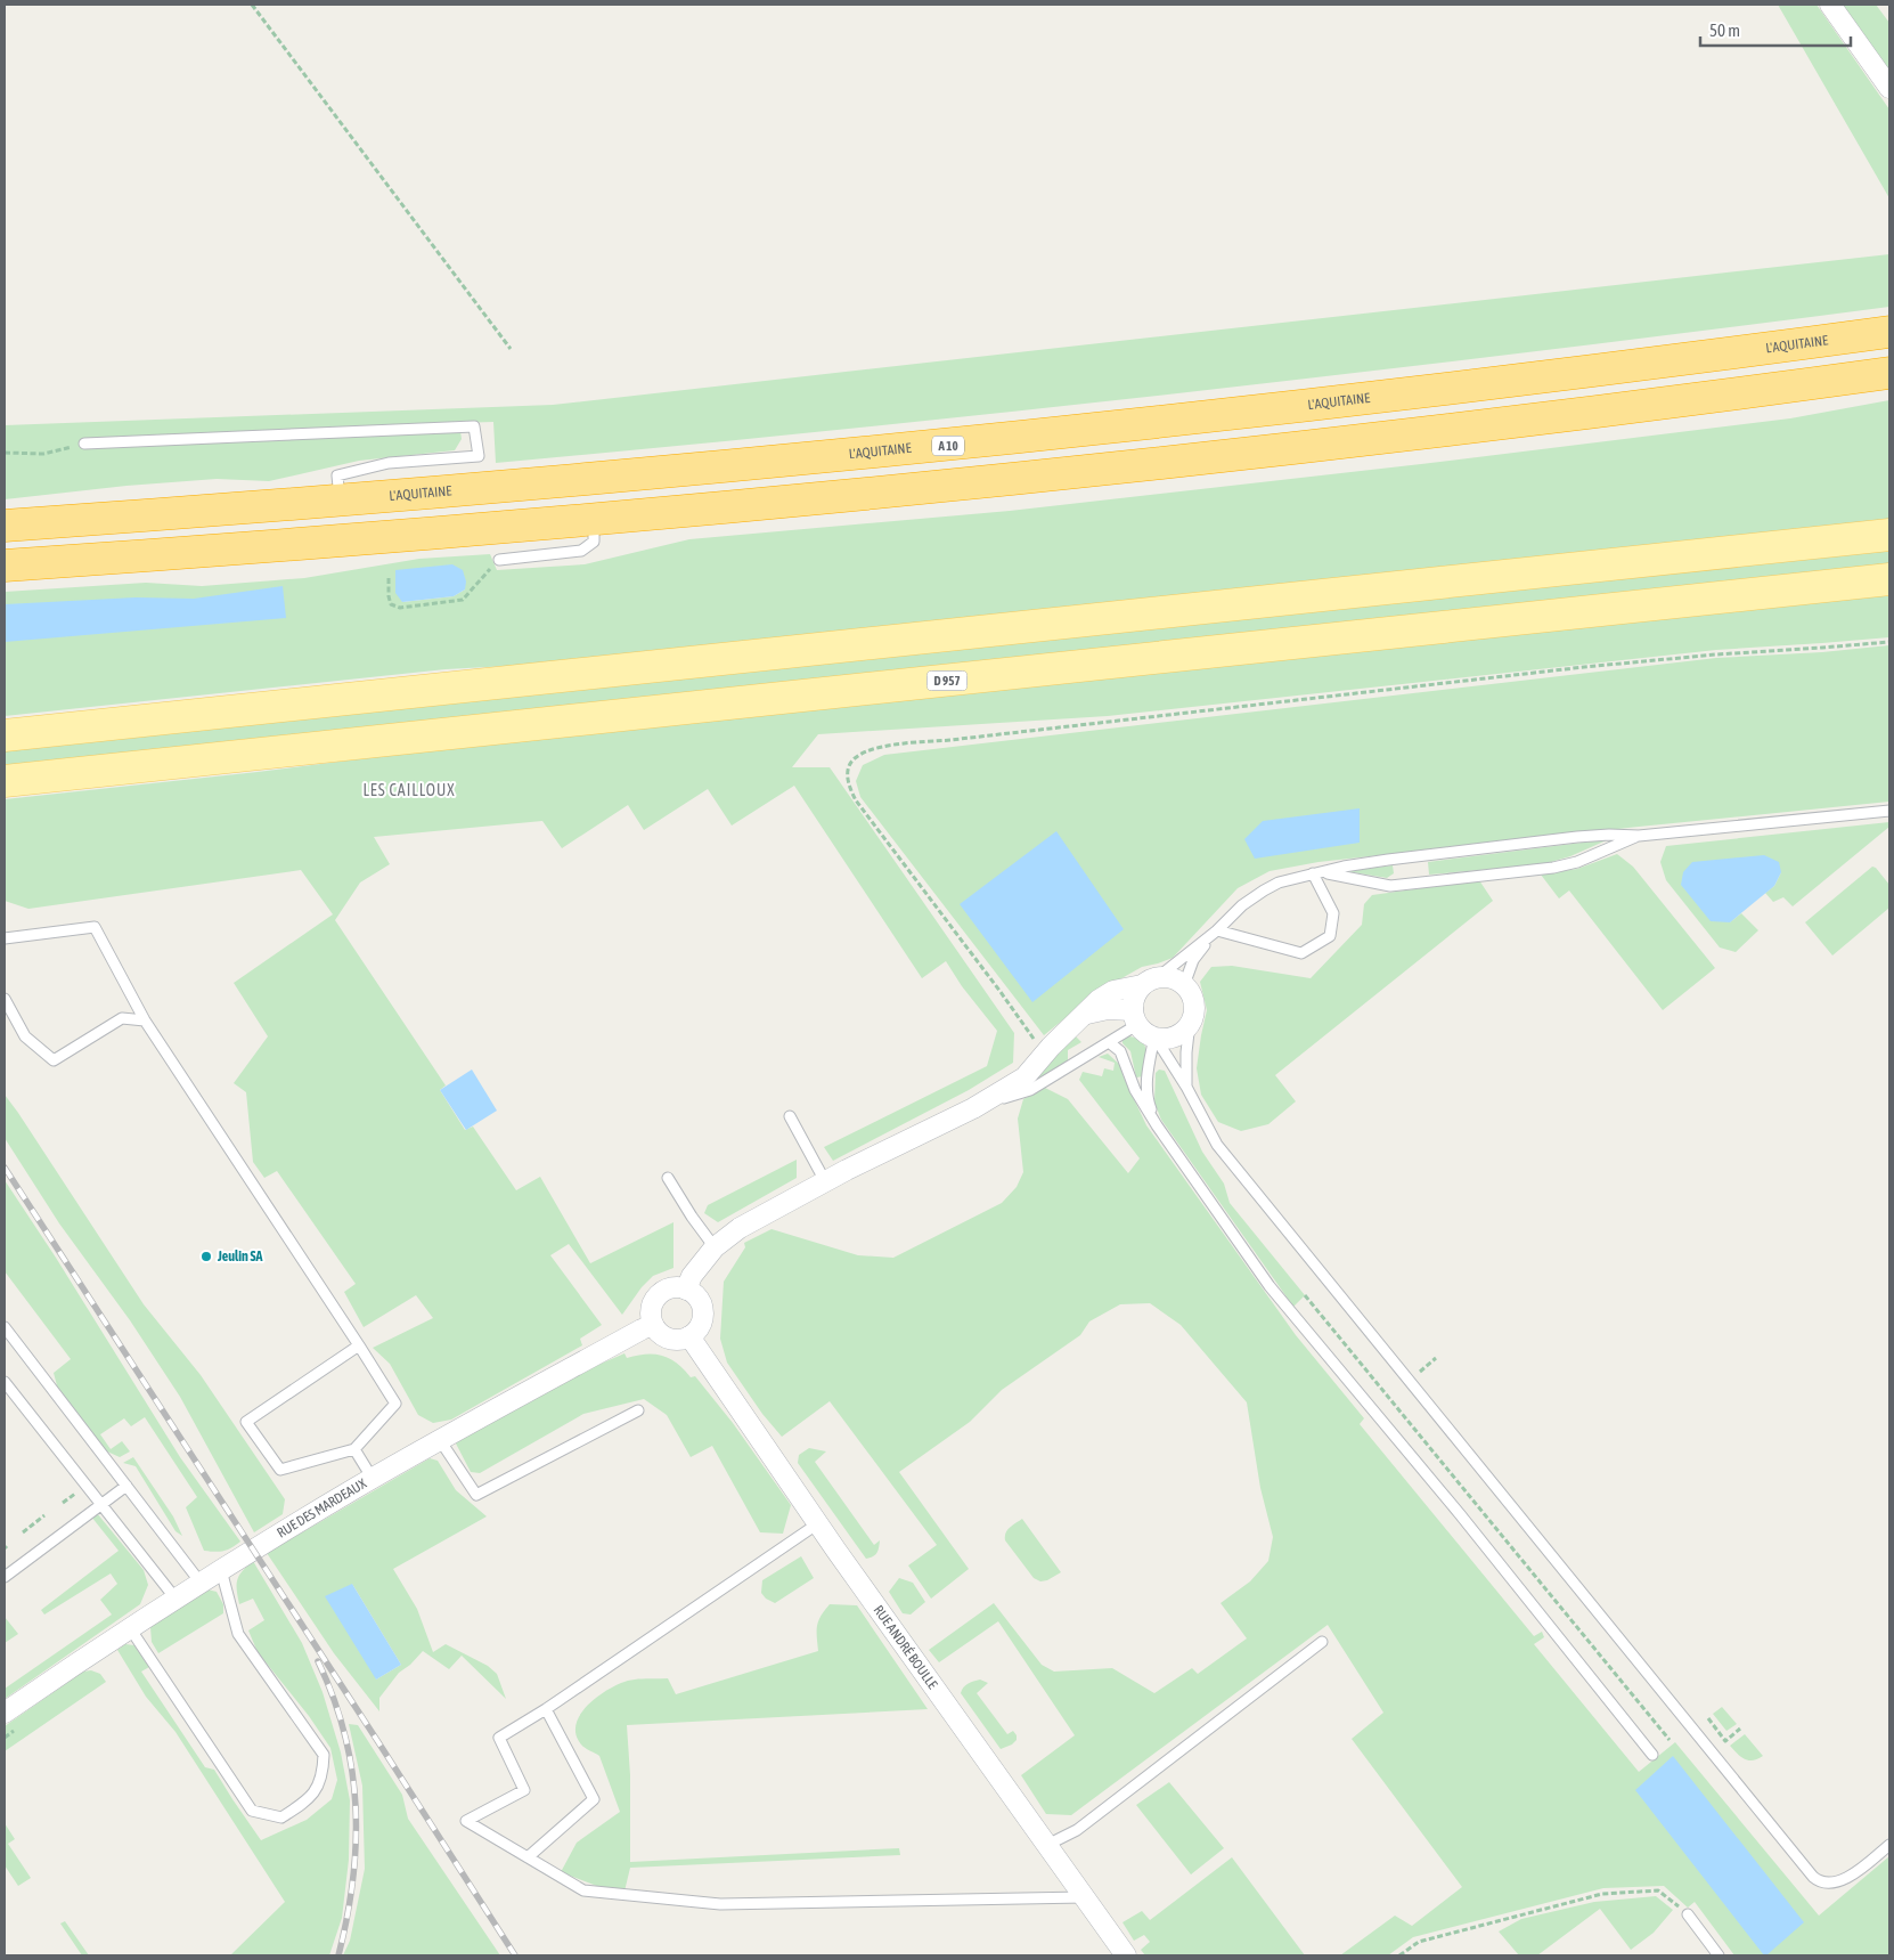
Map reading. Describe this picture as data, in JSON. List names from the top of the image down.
{
  "streets": {
    "highway": ["L'AQUITAINE", "A 10"],
    "main road": ["D 957"],
    "street": ["RUE DES MARDEAUX", "RUE ANDRÉ BOULLE"]
  },
  "crossings": [
    ["RUE DES MARDEAUX", "RUE ANDRÉ BOULLE"]
  ],
  "districts": ["LES CAILLOUX"],
  "places": ["Jeulin SA"],
  "scale_bar": "50 m"
}
